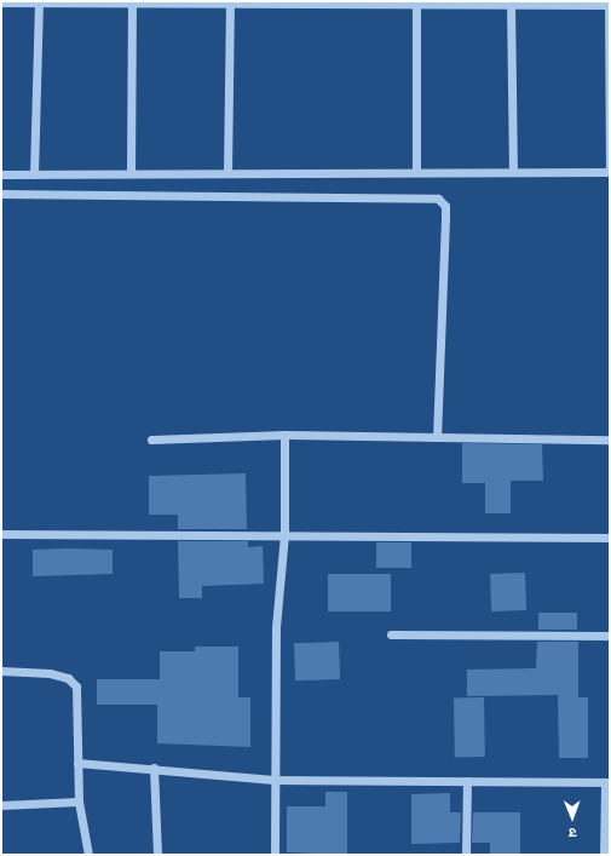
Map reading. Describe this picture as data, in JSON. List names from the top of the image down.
{
  "north": "bottom"
}
